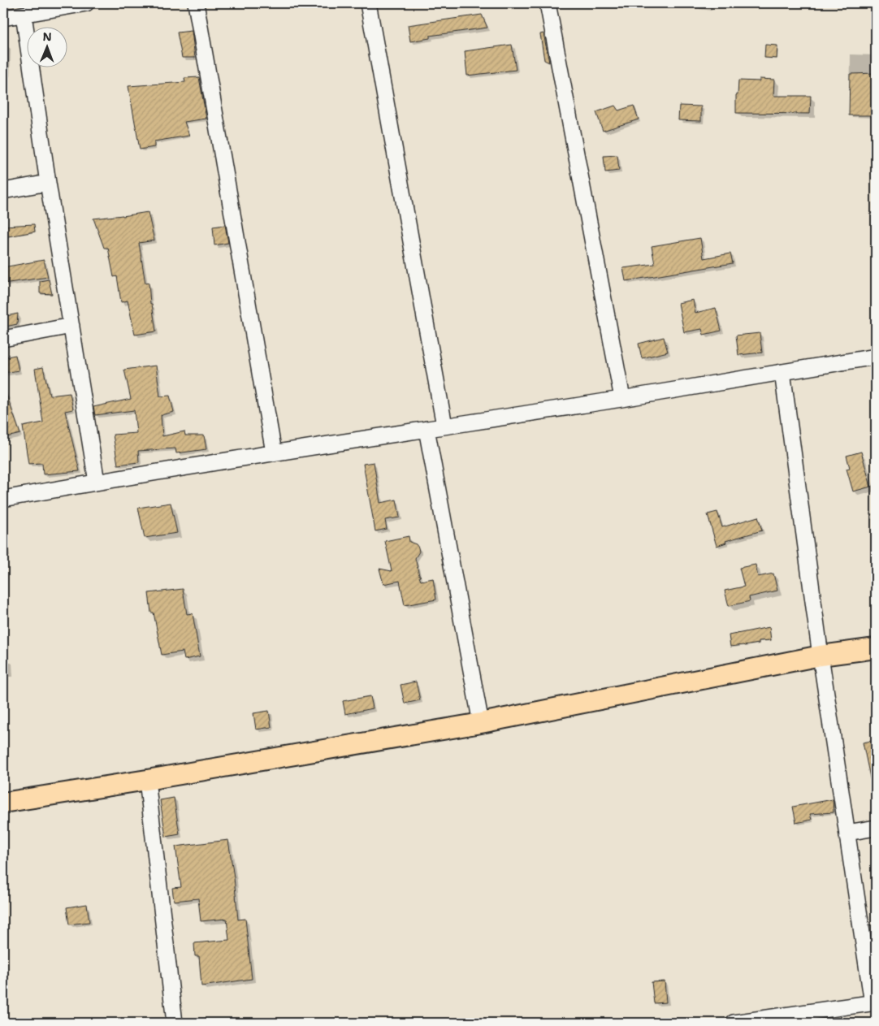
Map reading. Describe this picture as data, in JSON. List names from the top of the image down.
{
  "north": "top"
}
